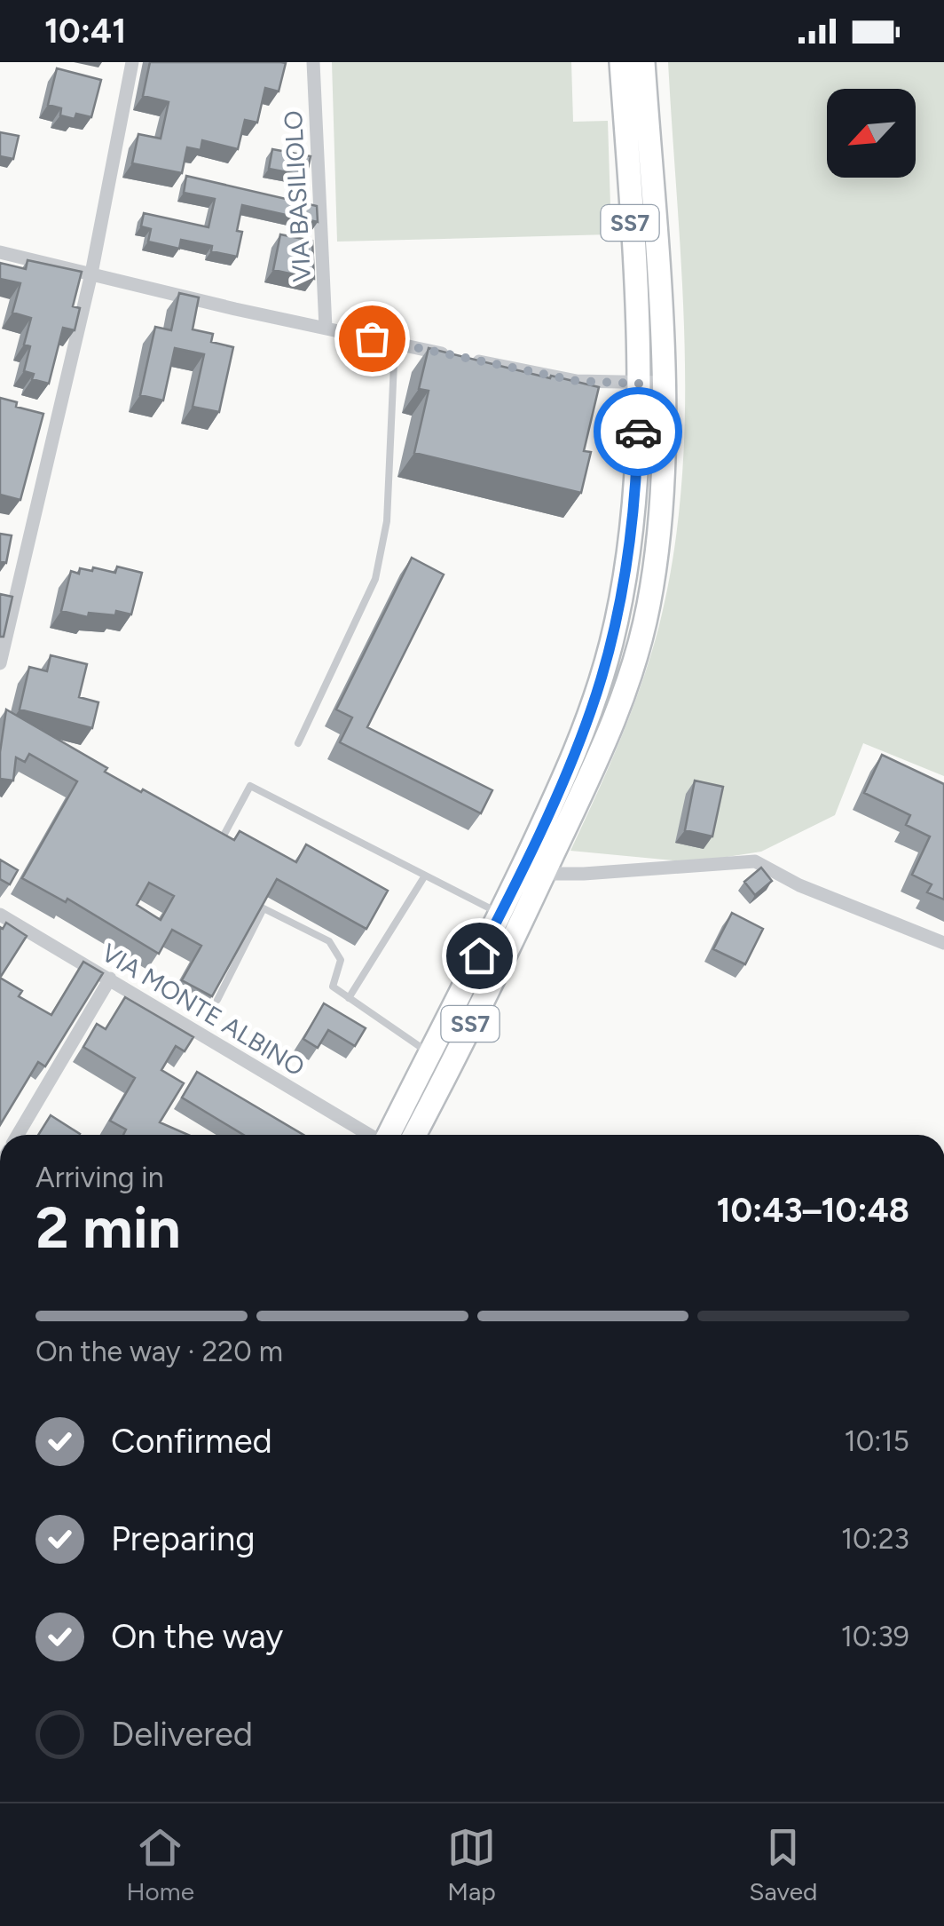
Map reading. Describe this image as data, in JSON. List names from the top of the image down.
{
  "streets": {
    "main road": ["SS7"],
    "street": ["VIA BASILIOLO", "VIA MONTE ALBINO"]
  },
  "north": "bottom left",
  "page": {
    "status": "10:41",
    "heading": ["2 min", "Arriving in", "10:43–10:48"],
    "bar": "On the way · 220 m",
    "list": [
      ["Confirmed", "10:15"],
      ["Preparing", "10:23"],
      ["On the way", "10:39"],
      "Delivered"
    ],
    "tabs": ["Home", "Map", "Saved"]
  }
}
